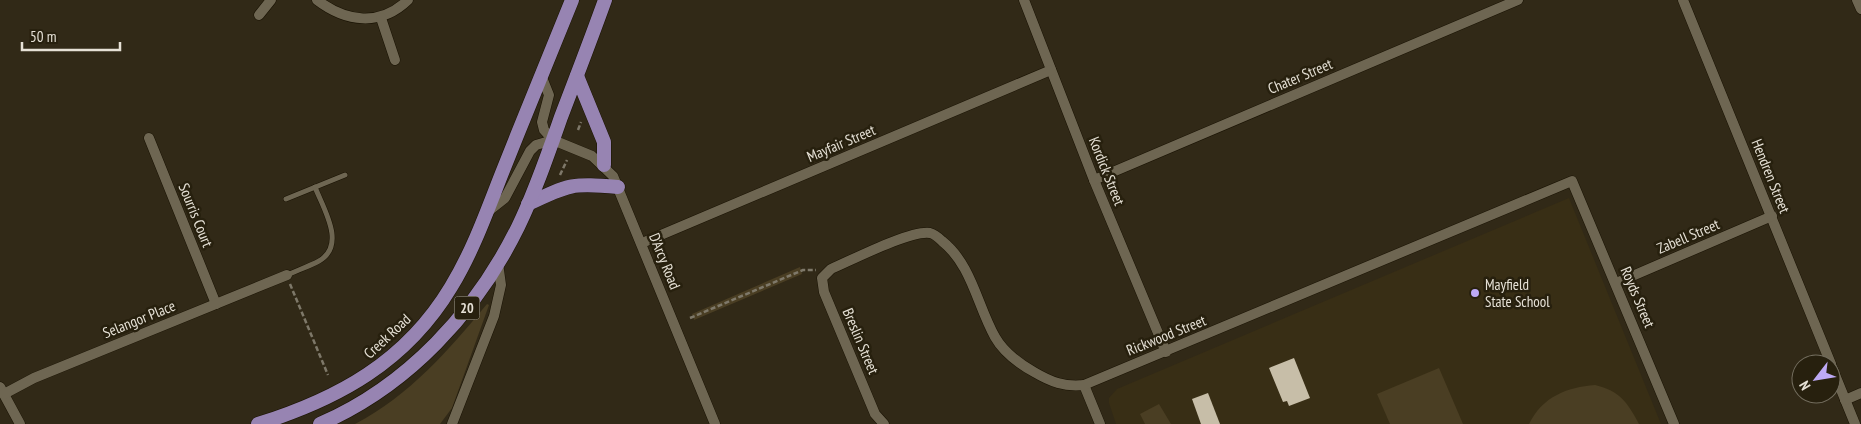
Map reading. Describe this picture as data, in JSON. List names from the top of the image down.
{
  "streets": {
    "main road": ["20", "Creek Road"],
    "street": [
      "Chater Street",
      "Mayfair Street",
      "Kordick Street",
      "Hendren Street",
      "Sourris Court",
      "Zabell Street",
      "D'Arcy Road",
      "Royds Street",
      "Selangor Place",
      "Rickwood Street",
      "Breslin Street"
    ]
  },
  "crossings": [
    ["Chater Street", "Kordick Street"],
    ["Mayfair Street", "Kordick Street"],
    ["Mayfair Street", "D'Arcy Road"],
    ["Kordick Street", "Rickwood Street"],
    ["Hendren Street", "Zabell Street"],
    ["Sourris Court", "Selangor Place"],
    ["Zabell Street", "Royds Street"],
    ["D'Arcy Road", "20"],
    ["D'Arcy Road", "Creek Road"],
    ["Royds Street", "Rickwood Street"],
    ["20", "Creek Road"],
    ["Rickwood Street", "Breslin Street"]
  ],
  "places": ["Mayfield State School"],
  "scale_bar": "50 m",
  "north": "bottom left"
}
